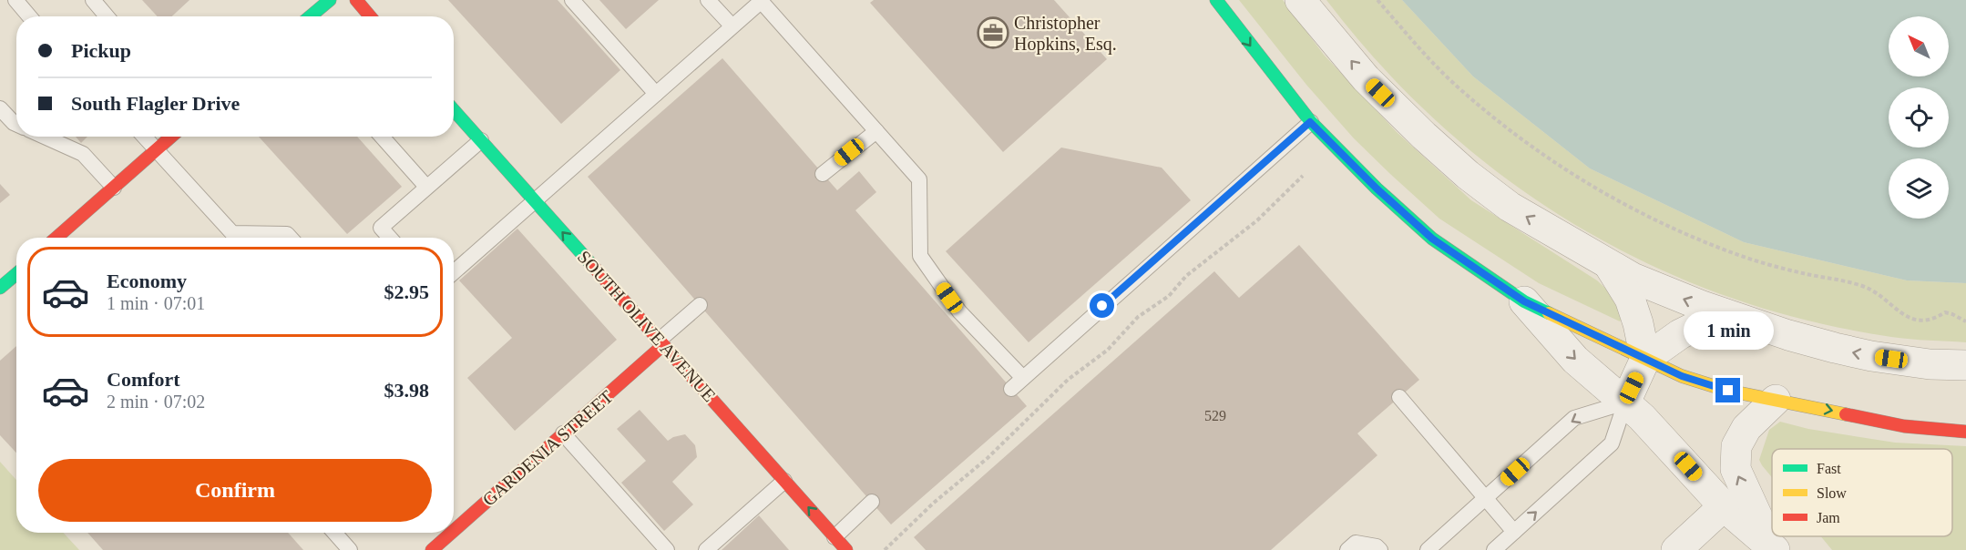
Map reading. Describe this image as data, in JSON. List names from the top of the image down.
{
  "streets": {
    "street": ["SOUTH OLIVE AVENUE", "GARDENIA STREET"]
  },
  "crossings": [
    ["SOUTH OLIVE AVENUE", "GARDENIA STREET"]
  ],
  "one_way": ["SOUTH OLIVE AVENUE"],
  "places": {
    "office": ["Christopher Hopkins, Esq."]
  },
  "house_numbers": ["529"],
  "legend": ["Fast", "Slow", "Jam"],
  "north": "top left",
  "page": {
    "banner": ["Pickup", "South Flagler Drive"],
    "list": [
      {
        "name": "Economy",
        "note": "1 min · 07:01",
        "value": "$2.95"
      },
      {
        "name": "Comfort",
        "note": "2 min · 07:02",
        "value": "$3.98"
      }
    ],
    "bubble": "1 min",
    "buttons": "Confirm"
  }
}
